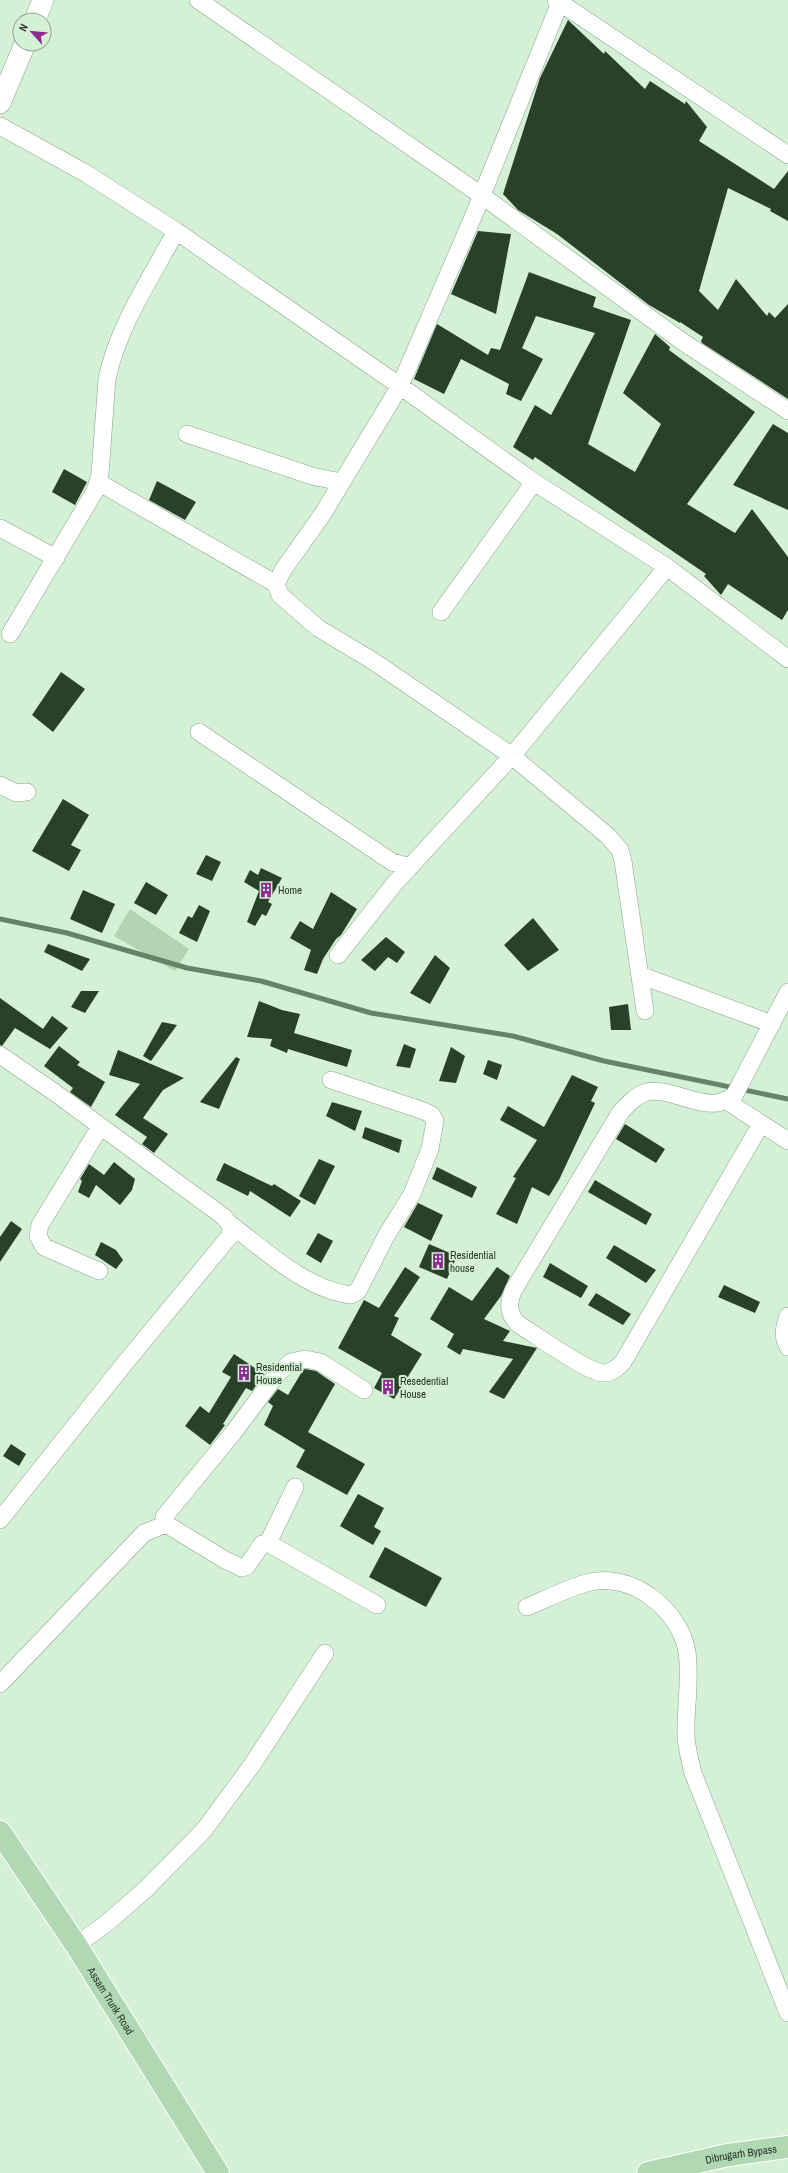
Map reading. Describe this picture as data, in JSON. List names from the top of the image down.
{
  "streets": {
    "main road": ["Assam Trunk Road", "Dibrugarh Bypass"]
  },
  "places": {
    "building": [
      "Home",
      "Residential house",
      "Residential House",
      "Resedential House"
    ]
  },
  "north": "top left"
}
